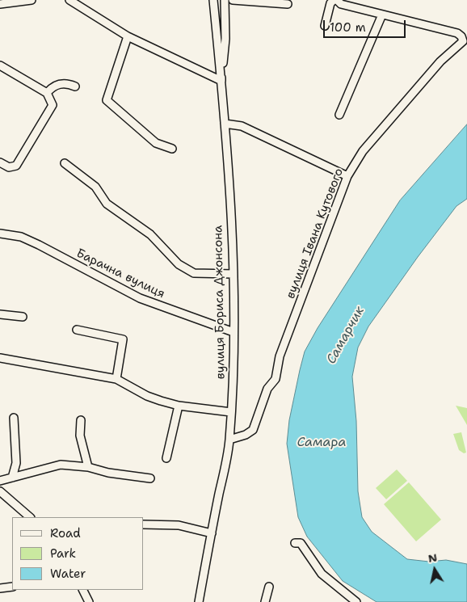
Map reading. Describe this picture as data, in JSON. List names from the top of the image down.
{
  "streets": {
    "street": ["вулиця Івана Кутового", "Барачна вулиця", "вулиця Бориса Джонсона"]
  },
  "crossings": [
    ["вулиця Івана Кутового", "вулиця Бориса Джонсона"],
    ["Барачна вулиця", "вулиця Бориса Джонсона"]
  ],
  "water": ["Самарчик", "Самара"],
  "legend": ["Road", "Park", "Water"],
  "scale_bar": "100 m",
  "north": "top"
}
